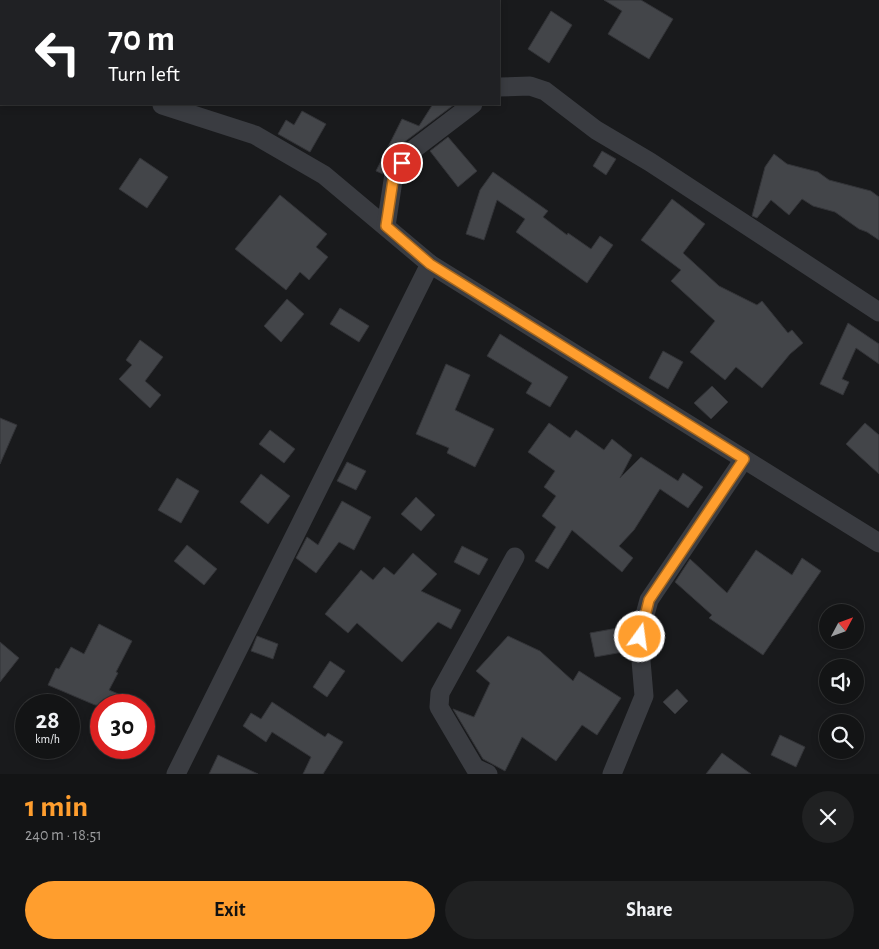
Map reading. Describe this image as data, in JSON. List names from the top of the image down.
{
  "north": "top right",
  "page": {
    "turn": ["70 m", "Turn left"],
    "speed": "28 km/h",
    "limit": "30",
    "heading": ["1 min", "240 m · 18:51"],
    "buttons": ["Exit", "Share"]
  }
}
